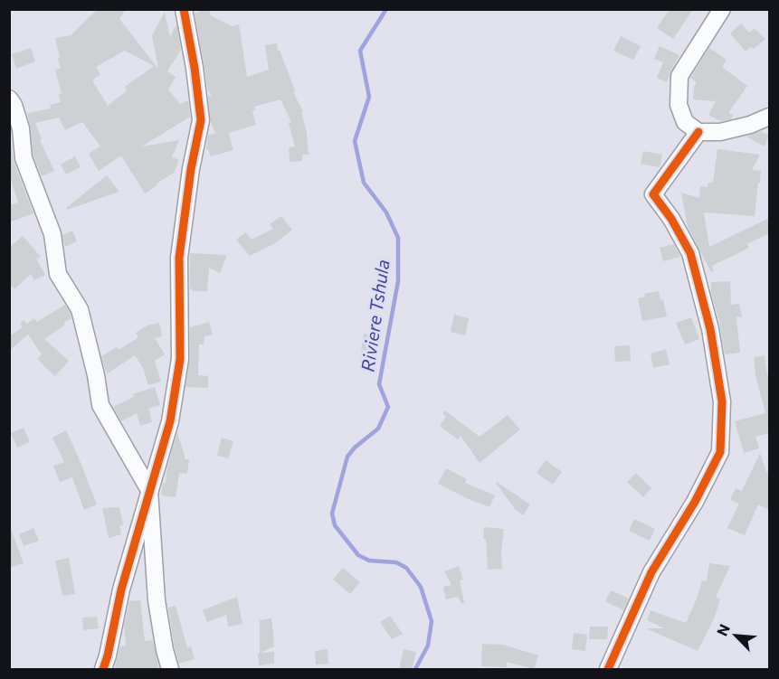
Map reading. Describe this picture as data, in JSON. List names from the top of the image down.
{
  "water": ["Riviere Tshula"],
  "north": "top left"
}
